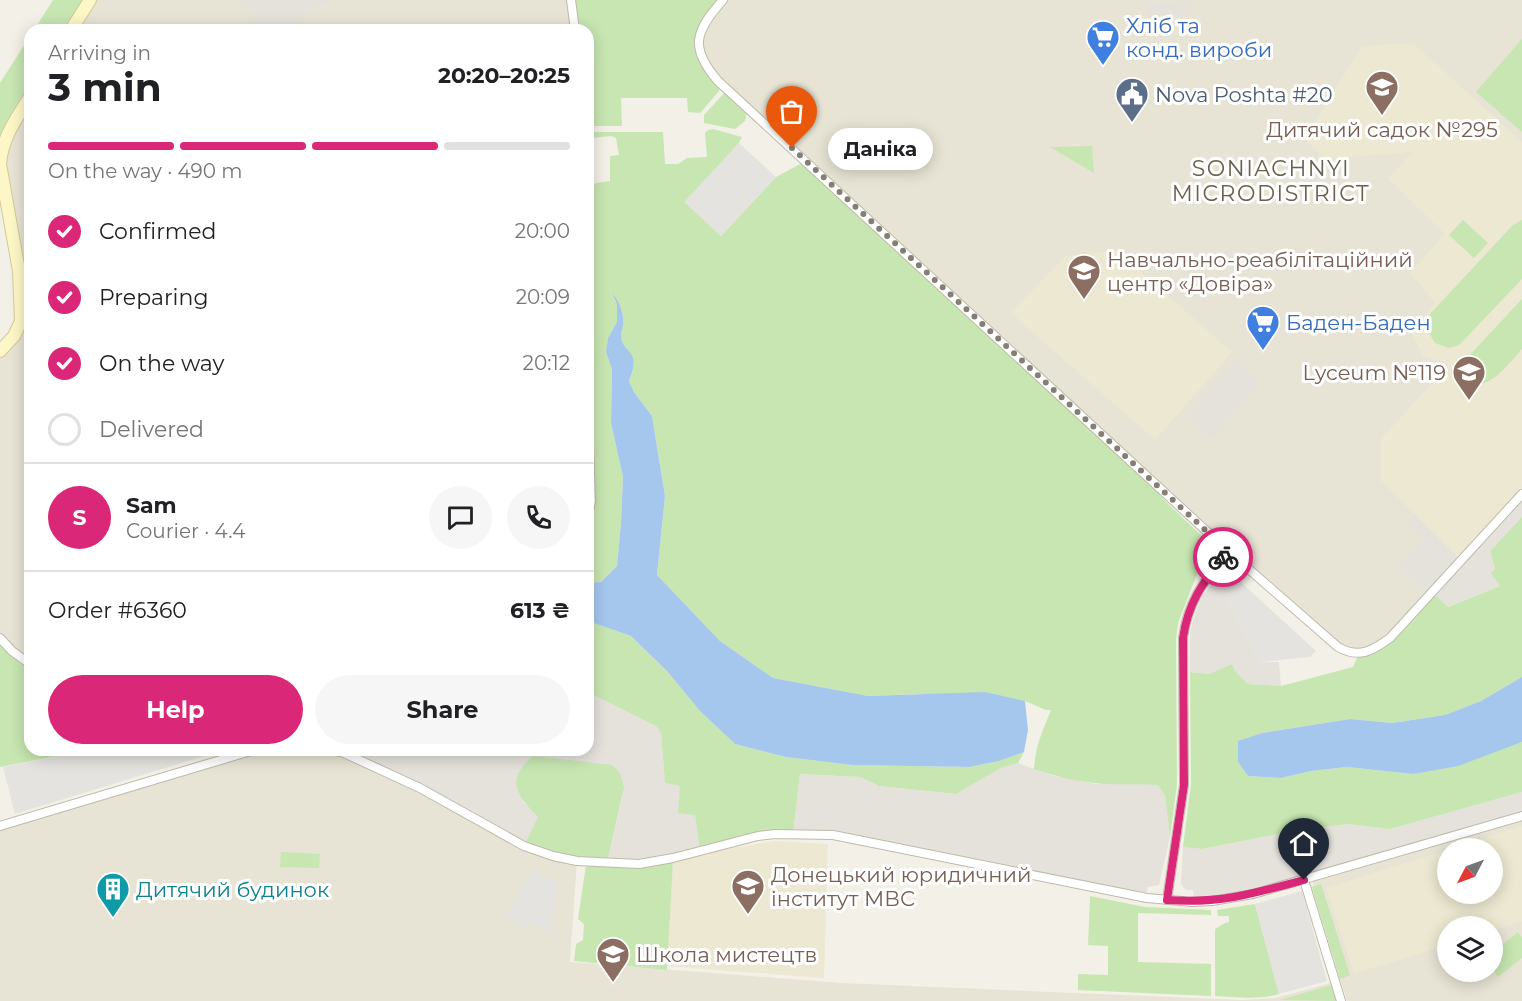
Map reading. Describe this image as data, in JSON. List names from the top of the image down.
{
  "districts": ["SONIACHNYI MICRODISTRICT"],
  "places": {
    "supermarket": ["Хліб та конд. вироби", "Баден-Баден"],
    "school or university": [
      "Дитячий садок №295",
      "Навчально-реабілітаційний центр «Довіра»",
      "Lyceum №119",
      "Донецький юридичний інститут МВС",
      "Школа мистецтв"
    ],
    "public building": ["Nova Poshta #20"],
    "other": ["Даніка"],
    "building": ["Дитячий будинок"]
  },
  "north": "bottom left",
  "page": {
    "heading": ["3 min", "Arriving in", "20:20–20:25"],
    "panel": [
      "Sam",
      "Courier · 4.4",
      "Order #6360",
      "613 ₴"
    ],
    "bar": "On the way · 490 m",
    "bubble": "Даніка",
    "list": [
      ["Confirmed", "20:00"],
      ["Preparing", "20:09"],
      ["On the way", "20:12"],
      "Delivered"
    ],
    "round": "S",
    "buttons": ["Help", "Share"]
  }
}
